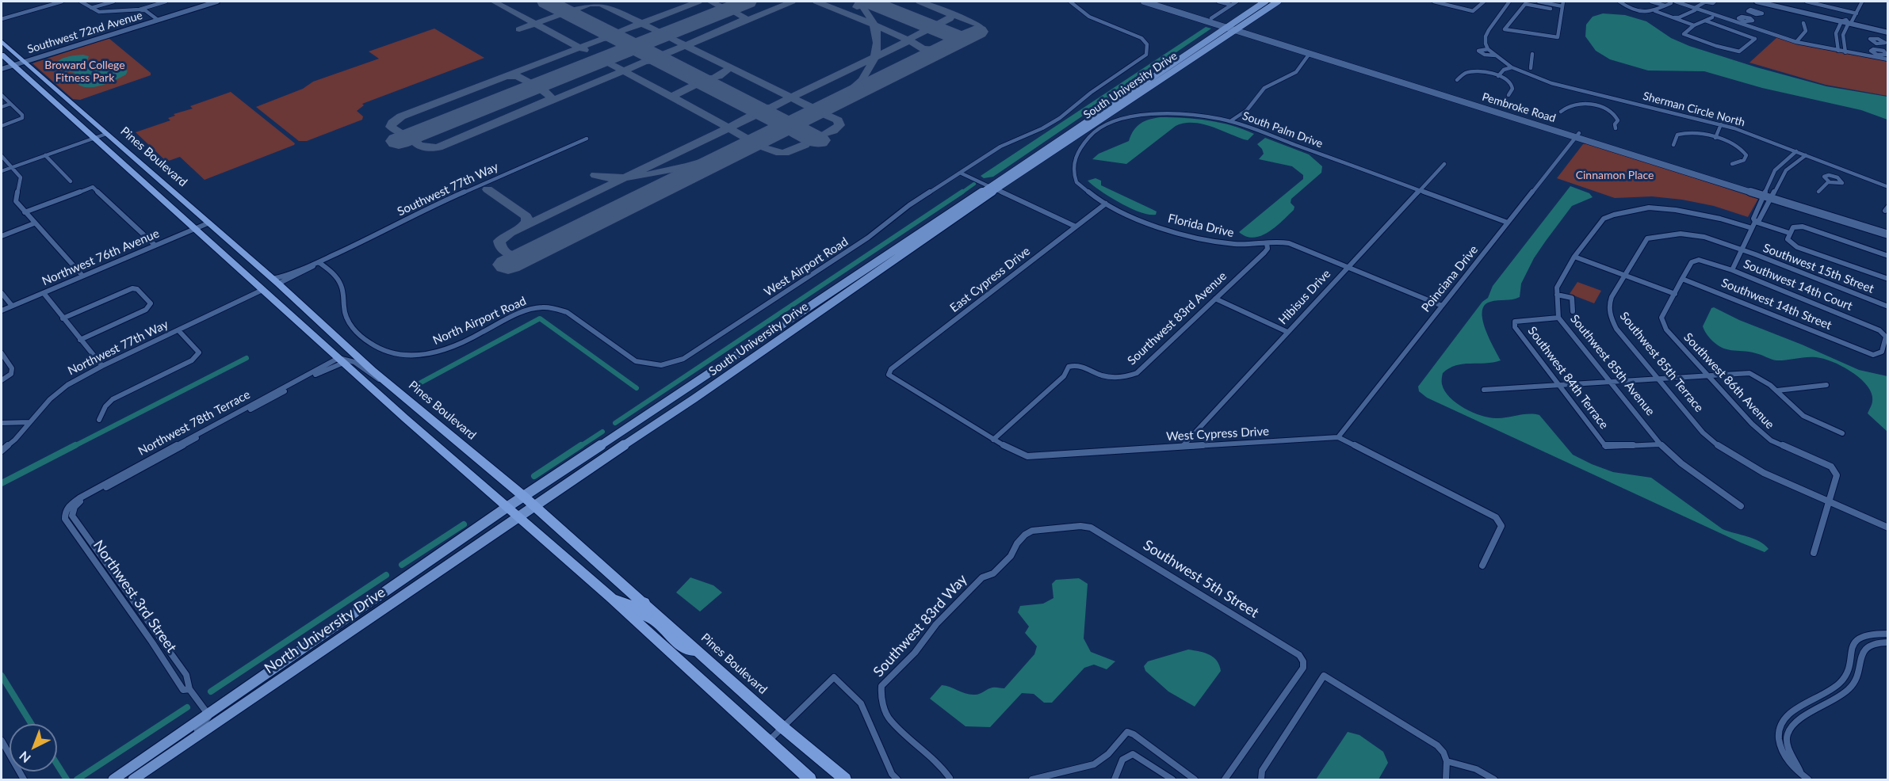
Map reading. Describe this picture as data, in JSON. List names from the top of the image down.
{
  "streets": {
    "highway": ["Pines Boulevard"],
    "main road": ["South University Drive", "Pembroke Road", "North University Drive"],
    "street": [
      "Southwest 72nd Avenue",
      "Sherman Circle North",
      "South Palm Drive",
      "Southwest 77th Way",
      "Florida Drive",
      "Northwest 76th Avenue",
      "West Airport Road",
      "Southwest 15th Street",
      "Poinciana Drive",
      "East Cypress Drive",
      "Southwest 14th Court",
      "Hibisus Drive",
      "Southwest 14th Street",
      "Sourthwest 83rd Avenue",
      "North Airport Road",
      "Northwest 77th Way",
      "Southwest 85th Terrace",
      "Southwest 85th Avenue",
      "Southwest 84th Terrace",
      "Southwest 86th Avenue",
      "Northwest 78th Terrace",
      "West Cypress Drive",
      "Southwest 5th Street",
      "Northwest 3rd Street",
      "Southwest 83rd Way"
    ]
  },
  "crossings": [
    ["Southwest 72nd Avenue", "Pines Boulevard"],
    ["South University Drive", "Pembroke Road"],
    ["South University Drive", "Pines Boulevard"],
    ["South University Drive", "North University Drive"],
    ["Pembroke Road", "Poinciana Drive"],
    ["South Palm Drive", "Florida Drive"],
    ["South Palm Drive", "Poinciana Drive"],
    ["South Palm Drive", "Hibisus Drive"],
    ["Pines Boulevard", "Southwest 77th Way"],
    ["Pines Boulevard", "Northwest 76th Avenue"],
    ["Pines Boulevard", "North University Drive"],
    ["Southwest 77th Way", "North Airport Road"],
    ["Florida Drive", "Poinciana Drive"],
    ["Florida Drive", "East Cypress Drive"],
    ["Florida Drive", "Hibisus Drive"],
    ["Florida Drive", "Sourthwest 83rd Avenue"],
    ["West Airport Road", "North Airport Road"],
    ["Southwest 15th Street", "Southwest 85th Terrace"],
    ["Poinciana Drive", "West Cypress Drive"],
    ["East Cypress Drive", "West Cypress Drive"],
    ["Southwest 14th Court", "Southwest 14th Street"],
    ["Southwest 14th Court", "Southwest 86th Avenue"],
    ["Hibisus Drive", "West Cypress Drive"],
    ["Southwest 14th Street", "Southwest 86th Avenue"],
    ["Sourthwest 83rd Avenue", "West Cypress Drive"],
    ["Southwest 85th Terrace", "Southwest 86th Avenue"],
    ["Southwest 85th Avenue", "Southwest 84th Terrace"],
    ["Northwest 78th Terrace", "Northwest 3rd Street"],
    ["Southwest 5th Street", "Southwest 83rd Way"],
    ["Northwest 3rd Street", "North University Drive"]
  ],
  "parks": ["Broward College Fitness Park", "Cinnamon Place"],
  "north": "bottom left"
}
